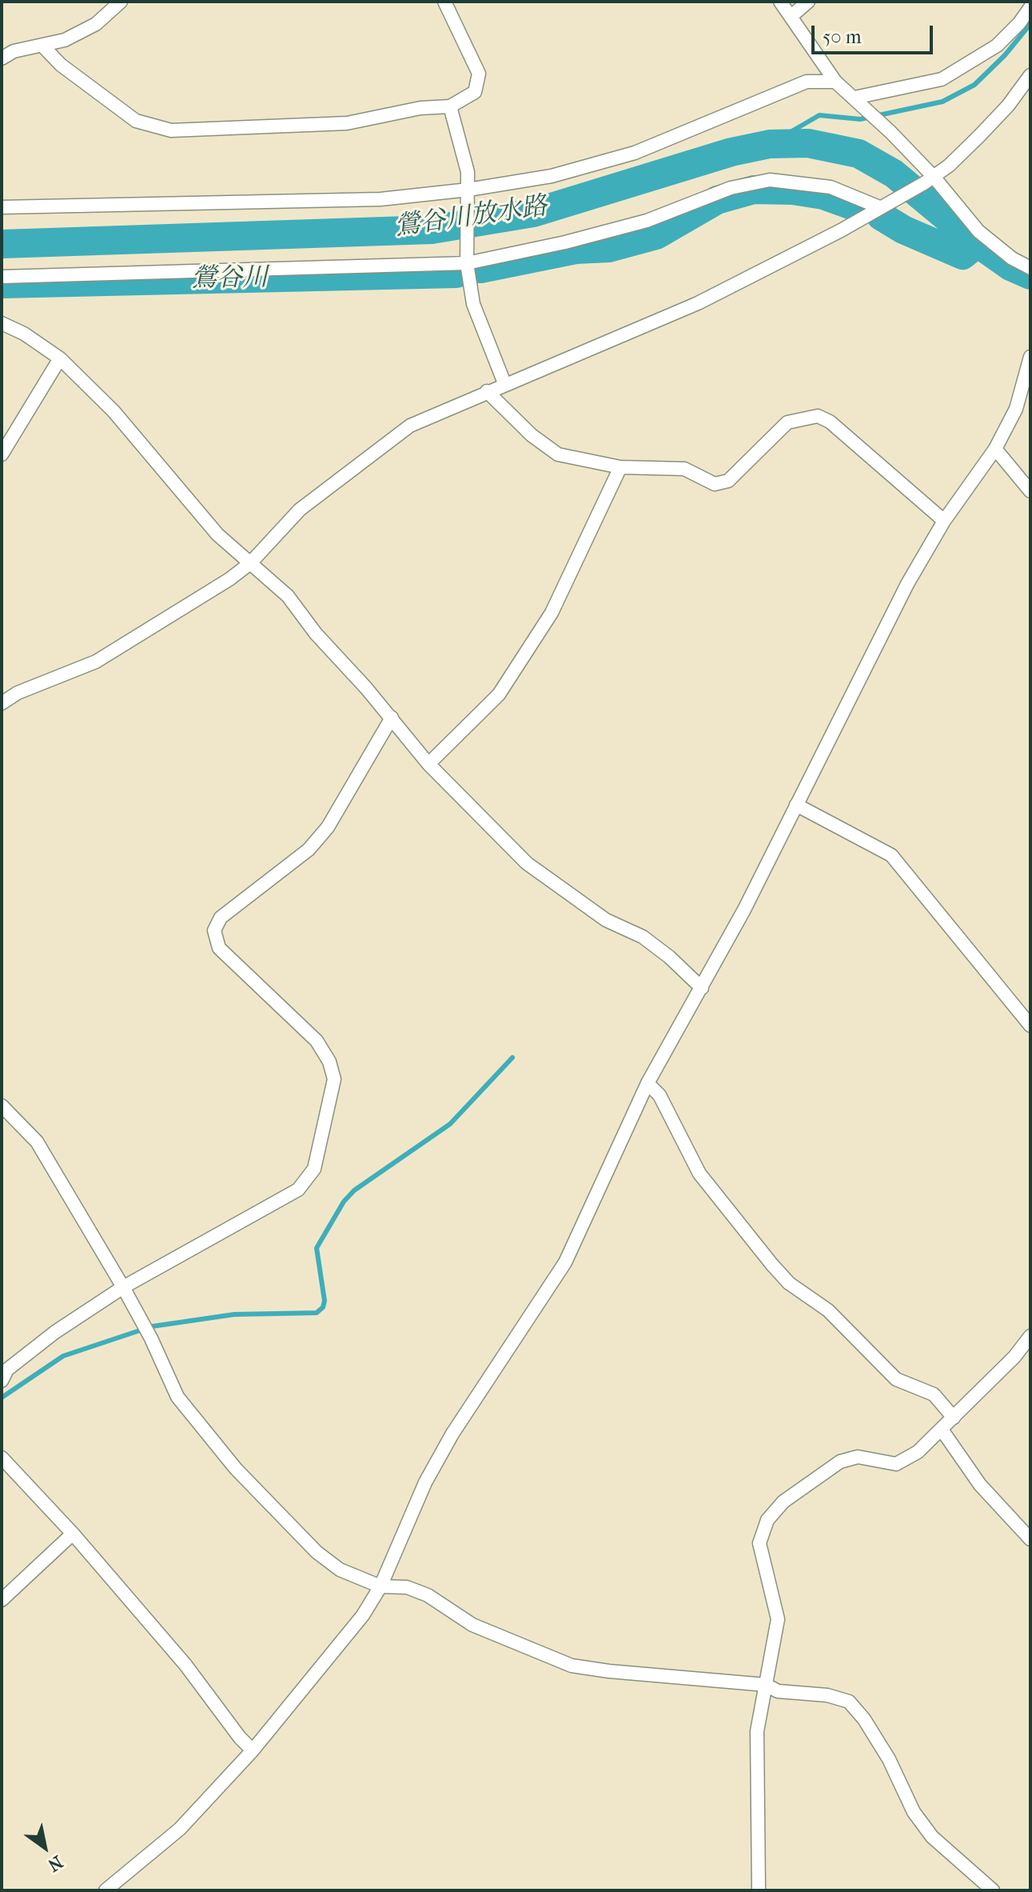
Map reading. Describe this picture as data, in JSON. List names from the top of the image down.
{
  "water": ["鶯谷川放水路", "鶯谷川"],
  "scale_bar": "50 m",
  "north": "bottom right"
}
